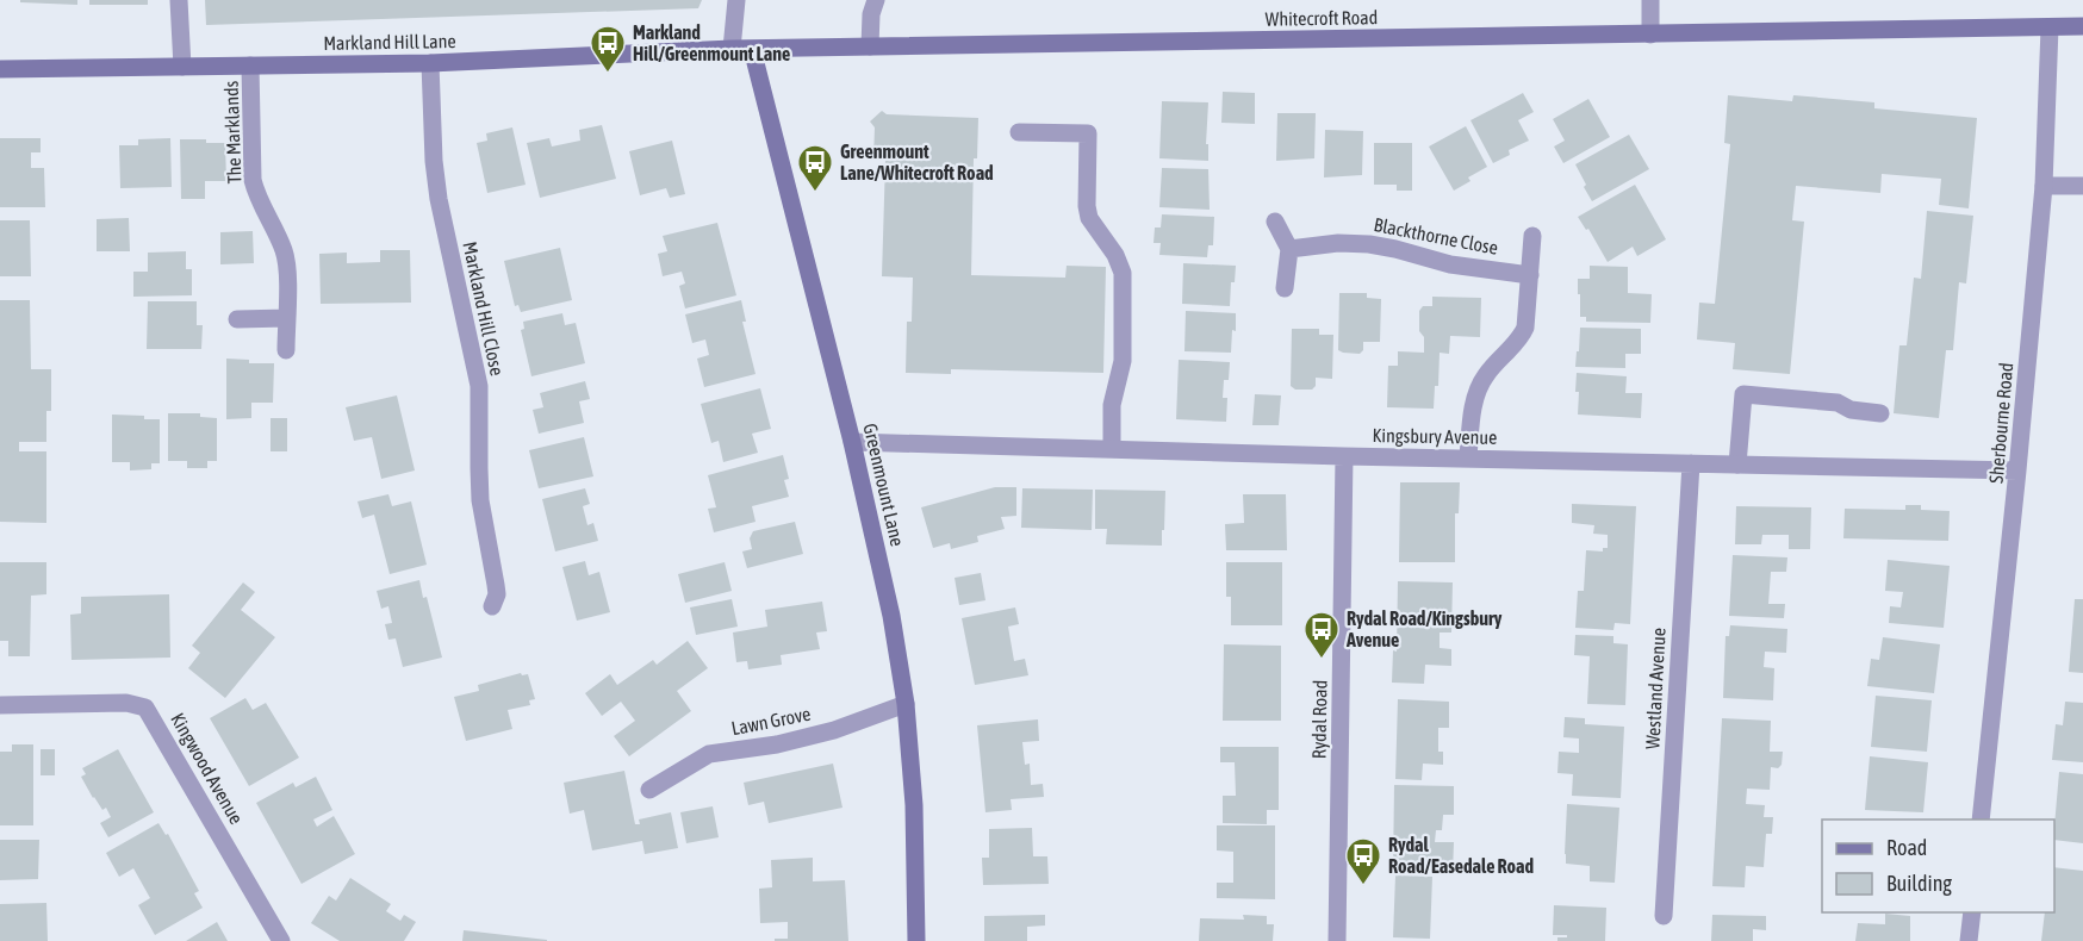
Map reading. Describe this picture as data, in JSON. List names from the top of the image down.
{
  "streets": {
    "street": [
      "Whitecroft Road",
      "Markland Hill Lane",
      "The Marklands",
      "Blackthorne Close",
      "Markland Hill Close",
      "Sherbourne Road",
      "Kingsbury Avenue",
      "Greenmount Lane",
      "Westland Avenue",
      "Rydal Road",
      "Lawn Grove",
      "Kingwood Avenue"
    ]
  },
  "crossings": [
    ["Whitecroft Road", "Markland Hill Lane"],
    ["Whitecroft Road", "Sherbourne Road"],
    ["Whitecroft Road", "Greenmount Lane"],
    ["Markland Hill Lane", "The Marklands"],
    ["Markland Hill Lane", "Markland Hill Close"],
    ["Sherbourne Road", "Kingsbury Avenue"],
    ["Kingsbury Avenue", "Greenmount Lane"],
    ["Kingsbury Avenue", "Westland Avenue"],
    ["Kingsbury Avenue", "Rydal Road"],
    ["Greenmount Lane", "Lawn Grove"]
  ],
  "places": {
    "bus stop": [
      "Markland Hill/Greenmount Lane",
      "Greenmount Lane/Whitecroft Road",
      "Rydal Road/Kingsbury Avenue",
      "Rydal Road/Easedale Road"
    ]
  },
  "legend": ["Road", "Building"]
}
